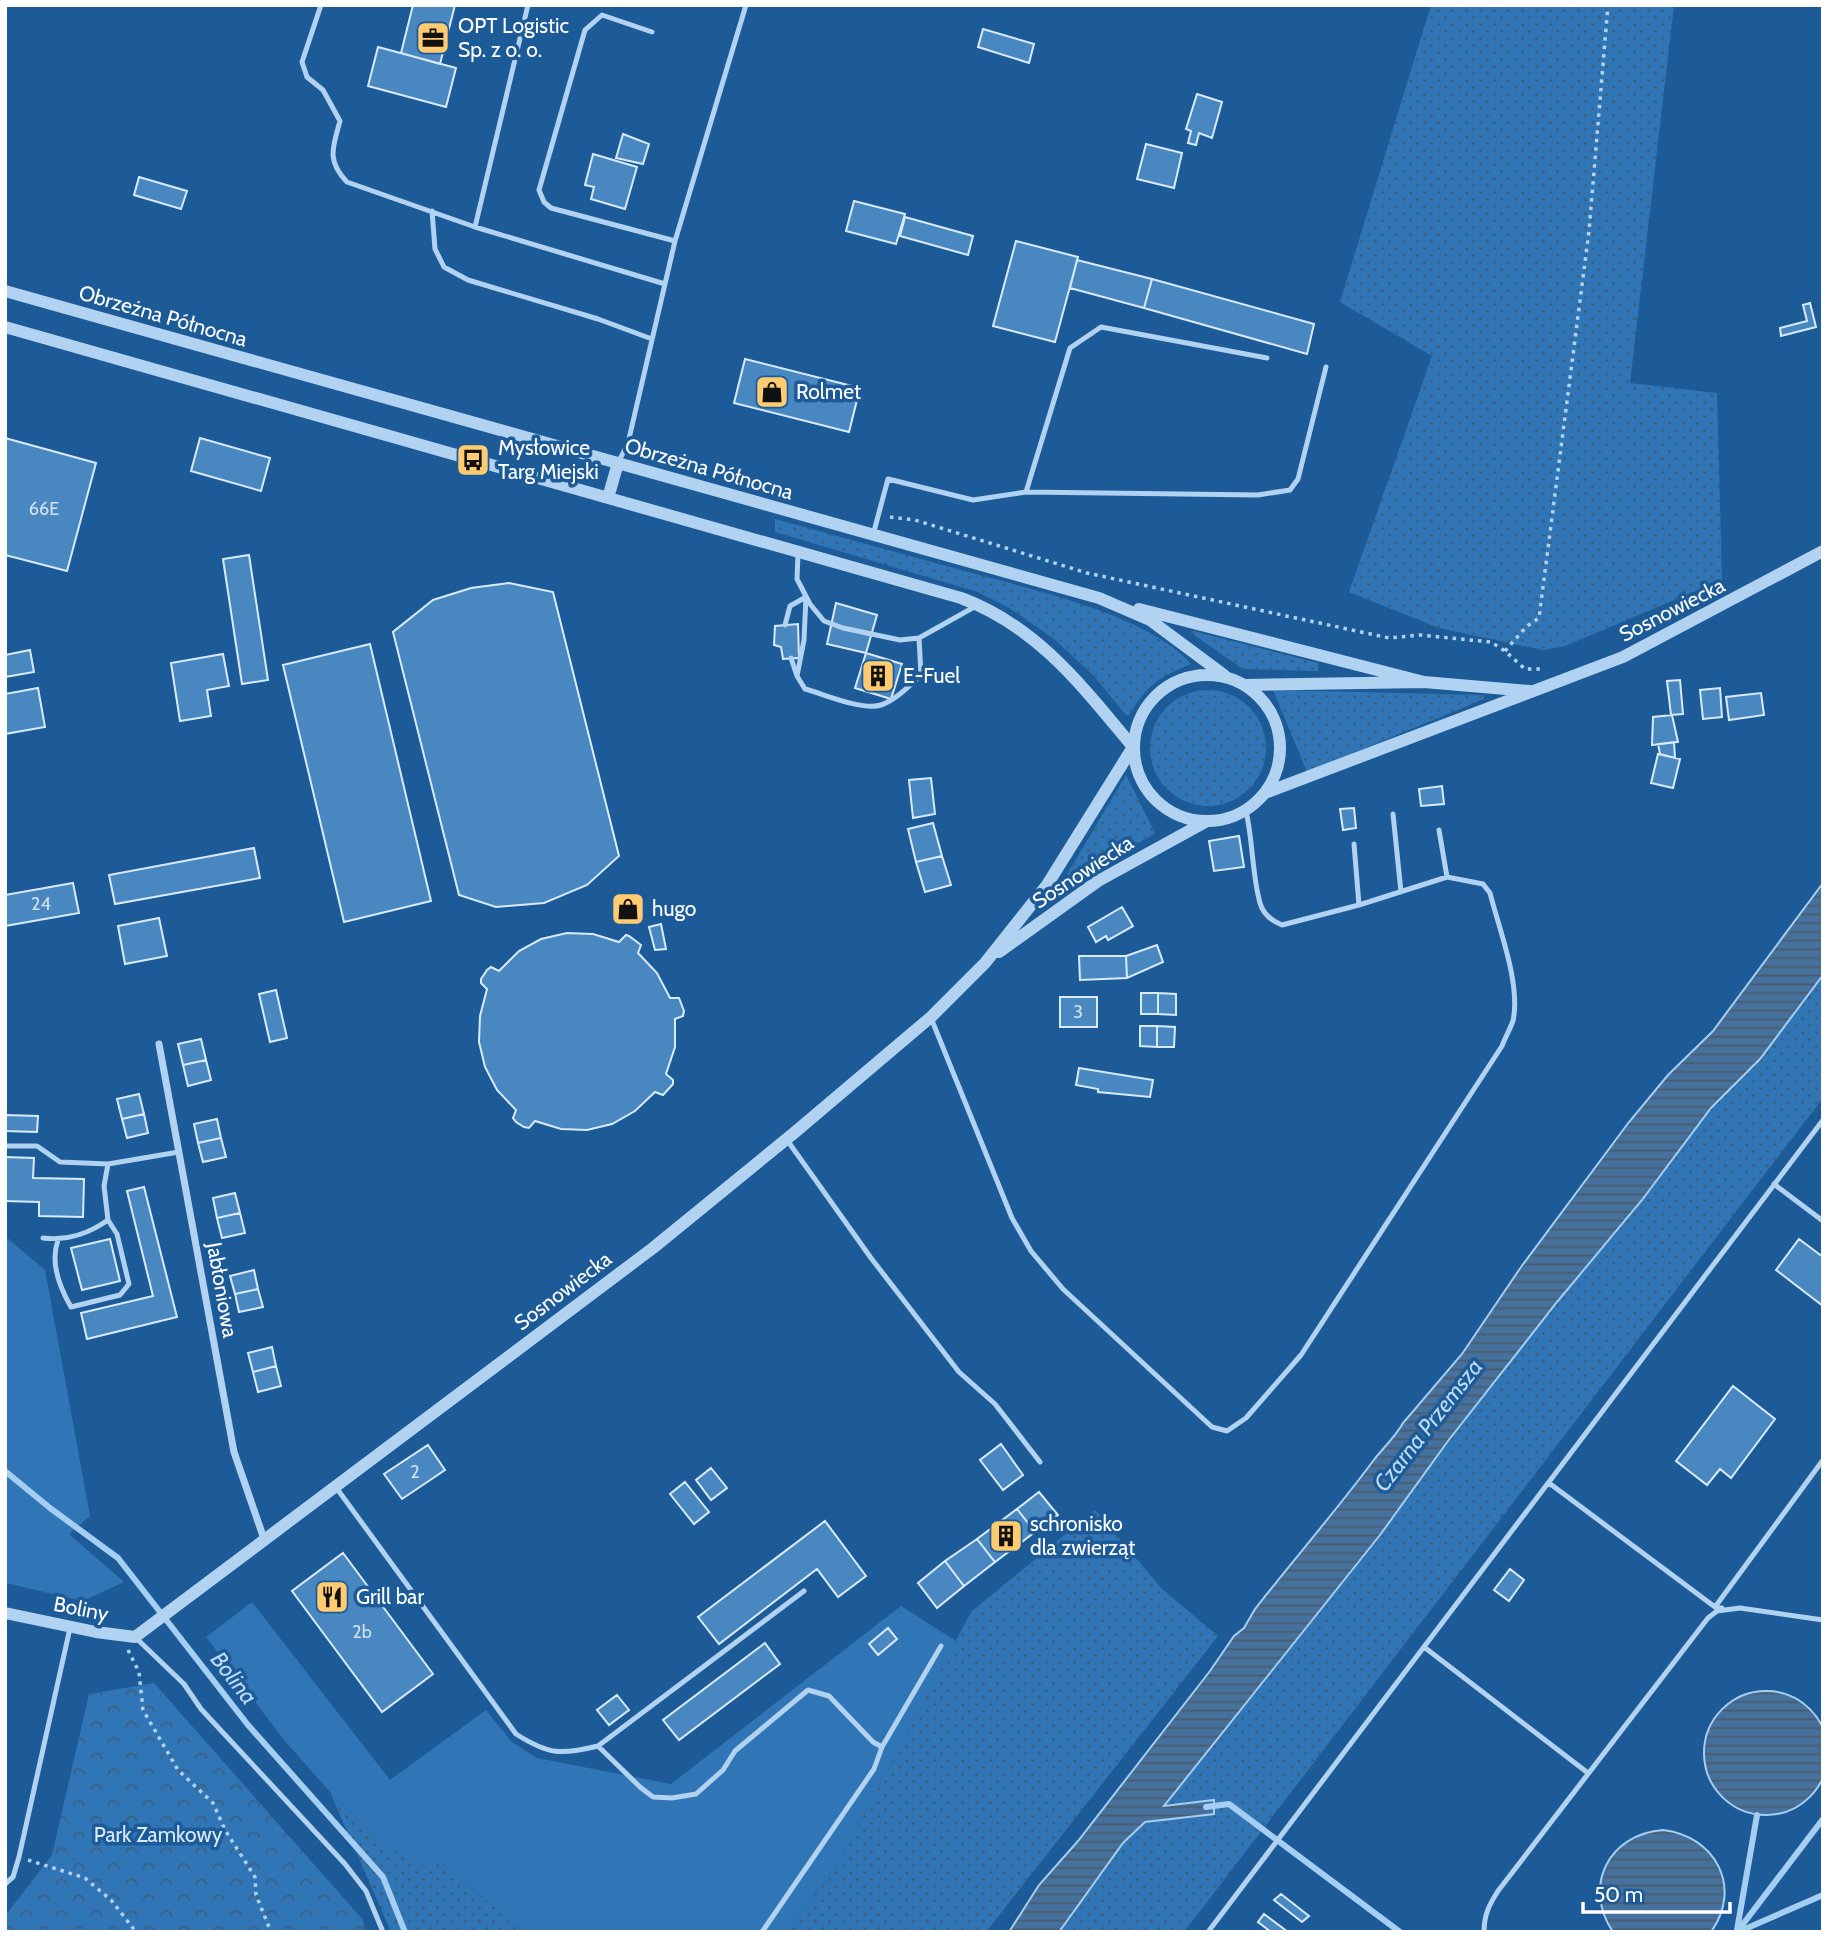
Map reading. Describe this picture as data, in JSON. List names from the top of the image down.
{
  "streets": {
    "street": [
      "Obrzeżna Północna",
      "Sosnowiecka",
      "Jabłoniowa",
      "Boliny"
    ]
  },
  "crossings": [
    ["Obrzeżna Północna", "Sosnowiecka"],
    ["Sosnowiecka", "Jabłoniowa"],
    ["Sosnowiecka", "Boliny"]
  ],
  "water": ["Czarna Przemsza", "Bolina"],
  "parks": ["Park Zamkowy"],
  "places": {
    "office": ["OPT Logistic Sp. z o. o."],
    "shop": ["Rolmet", "hugo"],
    "bus stop": ["Mysłowice Targ Miejski"],
    "building": ["E-Fuel", "schronisko dla zwierząt"],
    "restaurant": ["Grill bar"]
  },
  "house_numbers": [
    "66E",
    "24",
    "3",
    "2",
    "2b"
  ],
  "scale_bar": "50 m"
}
